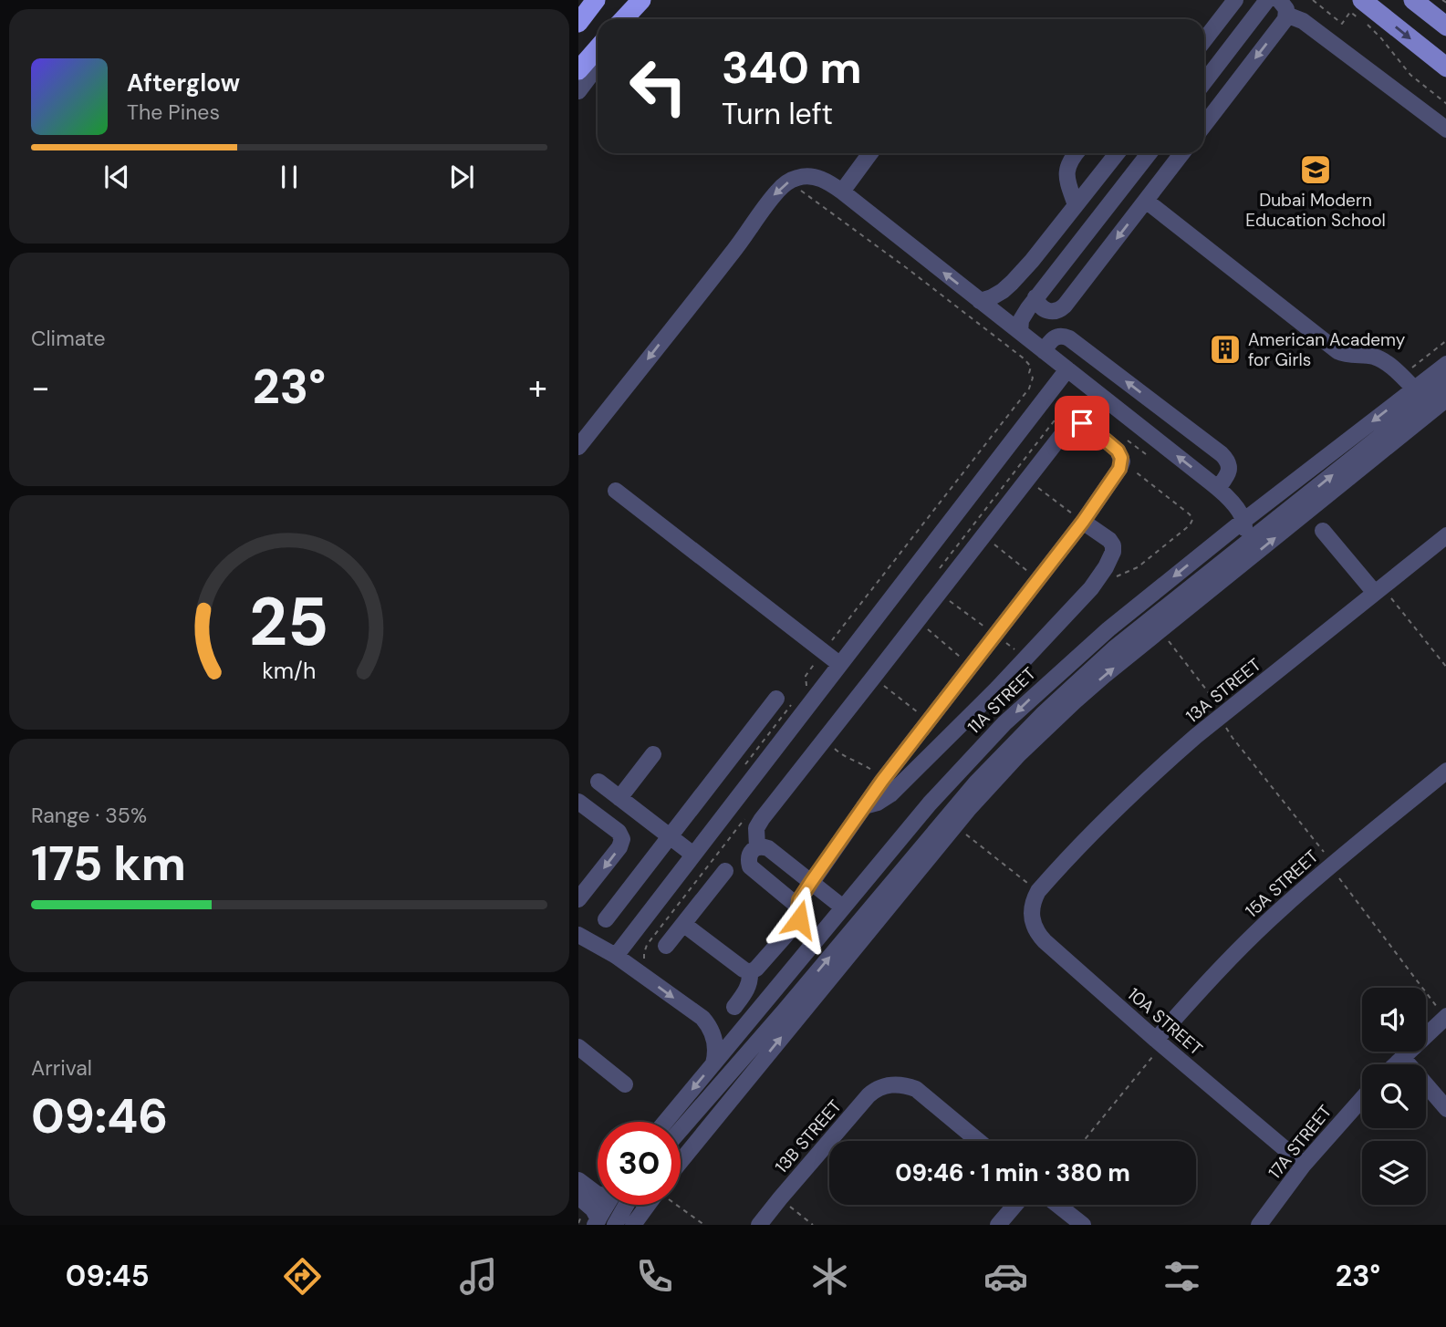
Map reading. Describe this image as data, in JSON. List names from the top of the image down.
{
  "streets": {
    "street": [
      "13A STREET",
      "11A STREET",
      "15A STREET",
      "10A STREET",
      "13B STREET",
      "17A STREET"
    ]
  },
  "crossings": [
    ["13A STREET", "10A STREET"],
    ["15A STREET", "10A STREET"],
    ["10A STREET", "17A STREET"]
  ],
  "places": {
    "school or university": ["Dubai Modern Education School"],
    "building": ["American Academy for Girls"]
  },
  "page": {
    "turn": ["340 m", "Turn left"],
    "song": ["Afterglow", "The Pines"],
    "tile": [
      "Climate",
      ["Range · 35%", "175 km"],
      ["Arrival", "09:46"]
    ],
    "heat": ["−", "23°", "+"],
    "limit": "30",
    "trip": "09:46 · 1 min · 380 m",
    "tabs": ["09:45", "23°"],
    "gauge": ["25", "km/h"]
  }
}
